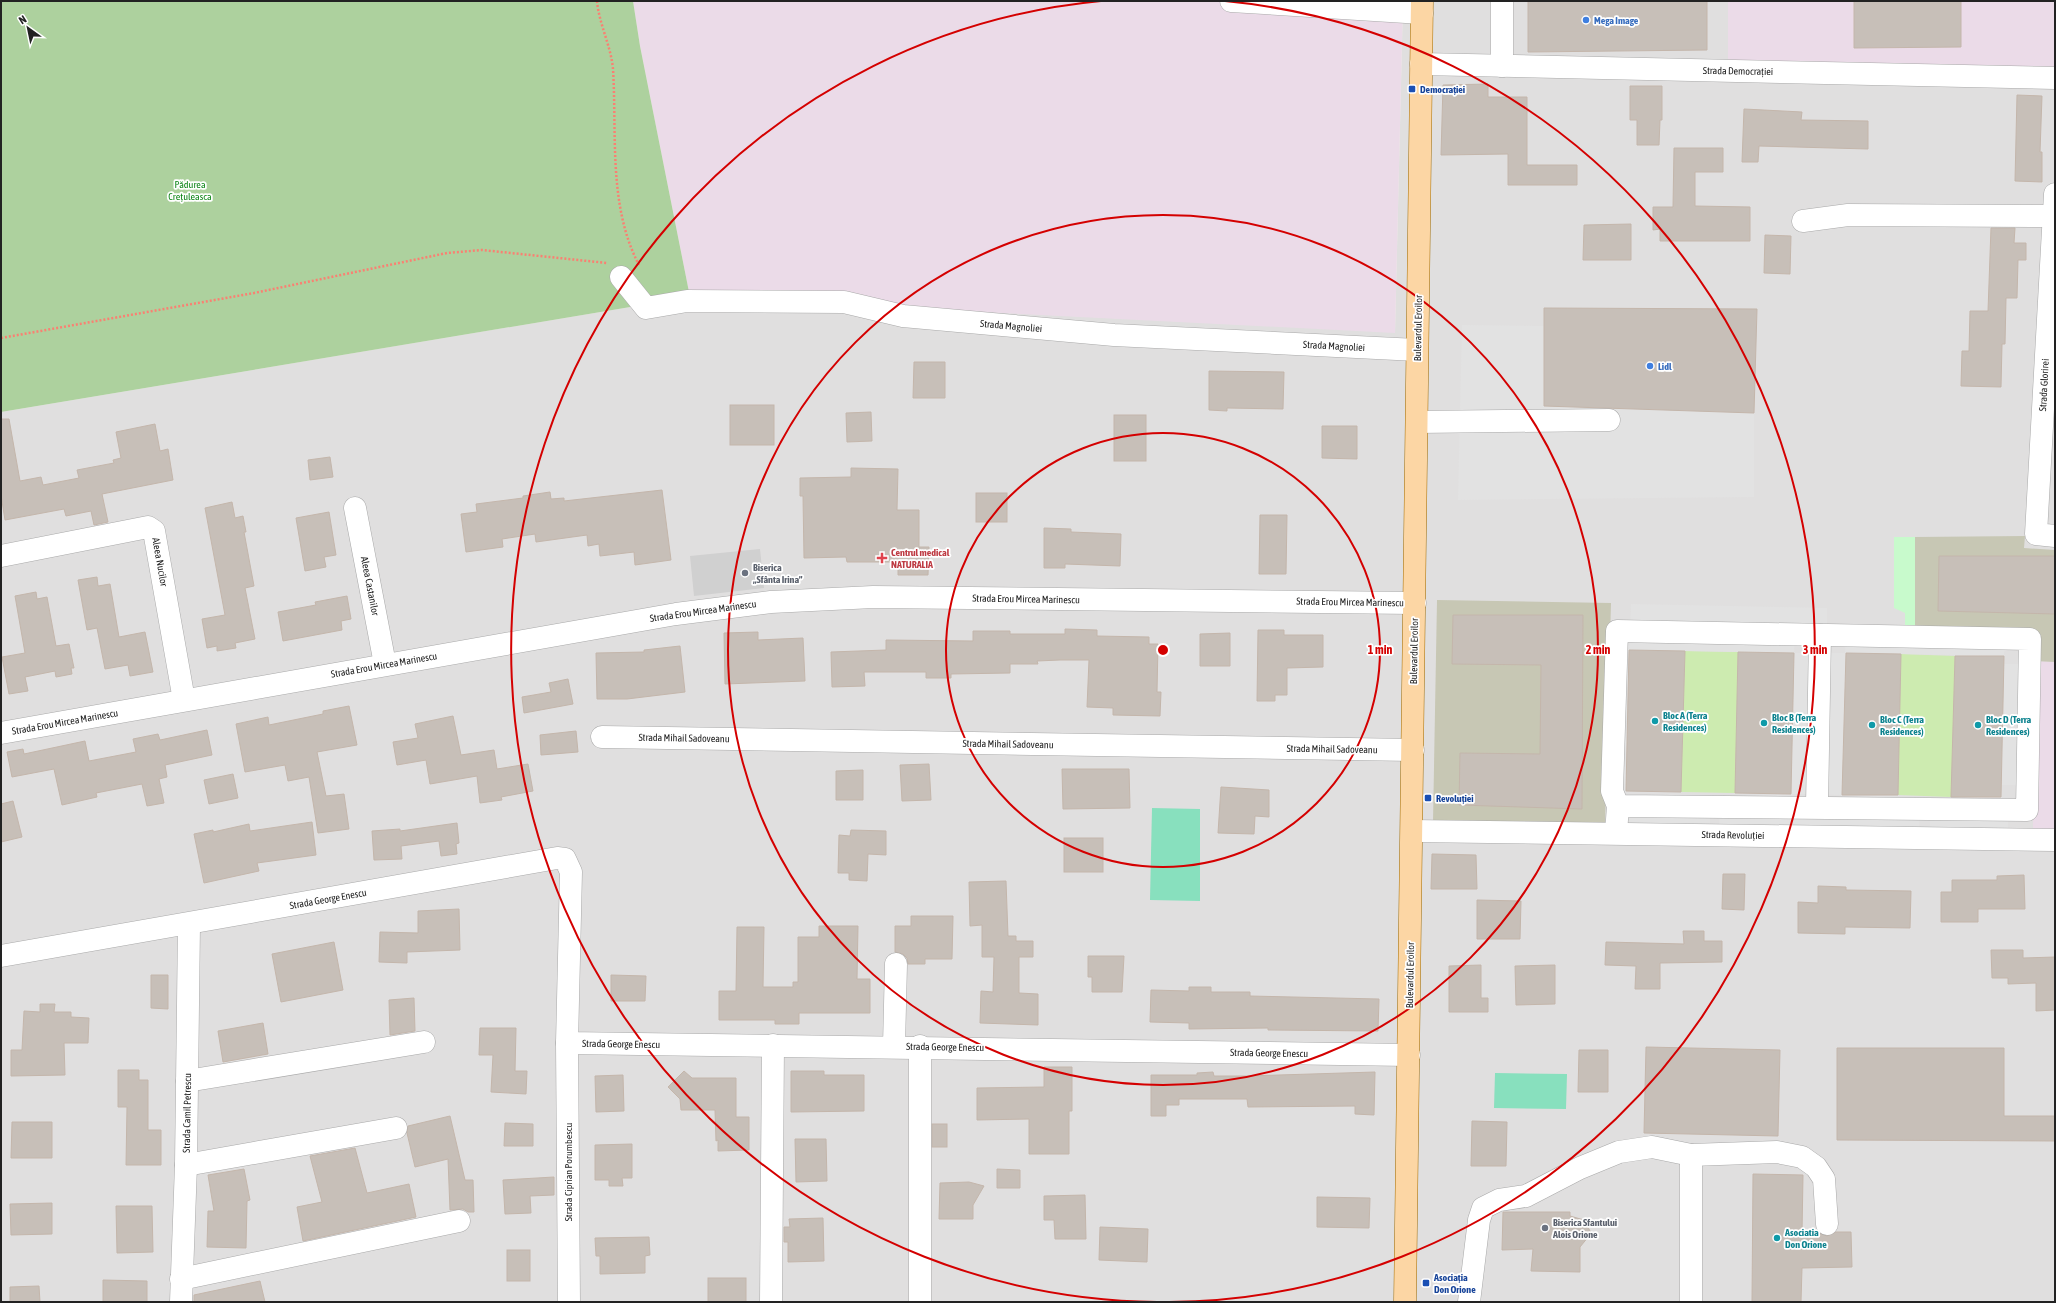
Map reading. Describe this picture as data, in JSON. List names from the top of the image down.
{
  "streets": {
    "main road": ["Bulevardul Eroilor"],
    "street": [
      "Strada Democrației",
      "Strada Magnoliei",
      "Strada Glorirei",
      "Aleea Nucilor",
      "Aleea Castanilor",
      "Strada Erou Mircea Marinescu",
      "Strada Mihail Sadoveanu",
      "Strada Revoluției",
      "Strada George Enescu",
      "Strada Camil Petrescu",
      "Strada Ciprian Porumbescu"
    ]
  },
  "crossings": [
    ["Strada Democrației", "Bulevardul Eroilor"],
    ["Strada Magnoliei", "Bulevardul Eroilor"],
    ["Bulevardul Eroilor", "Strada Erou Mircea Marinescu"],
    ["Bulevardul Eroilor", "Strada Mihail Sadoveanu"],
    ["Bulevardul Eroilor", "Strada Revoluției"],
    ["Bulevardul Eroilor", "Strada George Enescu"],
    ["Aleea Nucilor", "Strada Erou Mircea Marinescu"],
    ["Aleea Castanilor", "Strada Erou Mircea Marinescu"],
    ["Strada George Enescu", "Strada Camil Petrescu"],
    ["Strada George Enescu", "Strada Ciprian Porumbescu"]
  ],
  "parks": ["Pădurea Crețuleasca"],
  "places": {
    "other": [
      "Mega Image",
      "Lidl",
      "Biserica „Sfânta Irina”",
      "Bloc A (Terra Residences)",
      "Bloc B (Terra Residences)",
      "Bloc C (Terra Residences)",
      "Bloc D (Terra Residences)",
      "Biserica Sfantului Alois Orione",
      "Asociatia Don Orione"
    ],
    "transit": ["Democrației", "Revoluției", "Asociația Don Orione"],
    "health": ["Centrul medical NATURALIA"]
  },
  "north": "top left",
  "rings": ["1 min", "2 min", "3 min"]
}
